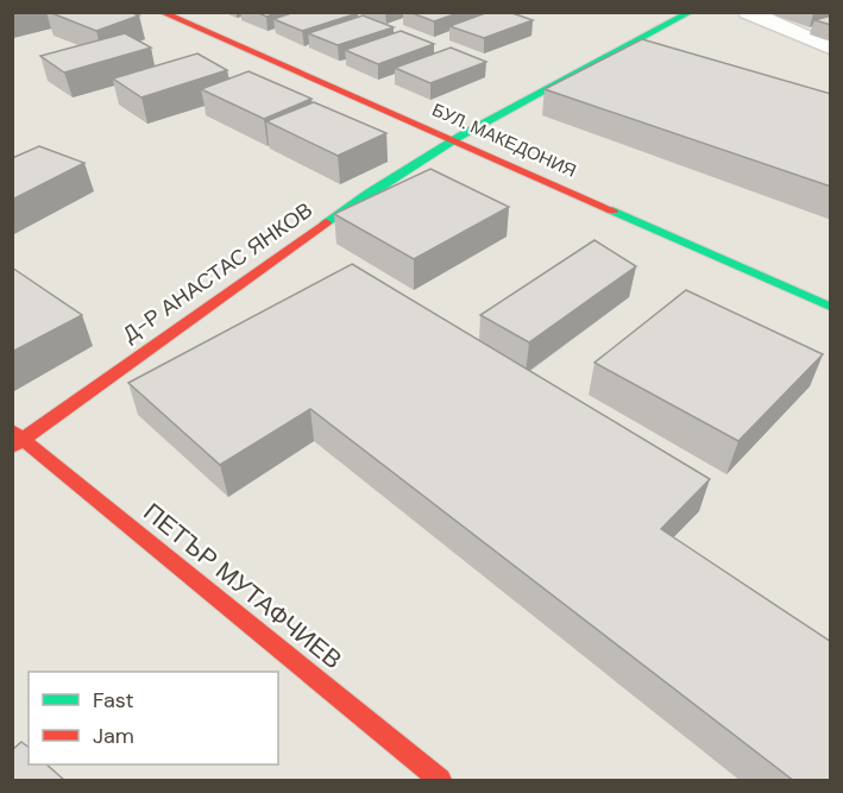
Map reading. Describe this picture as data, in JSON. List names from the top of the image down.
{
  "streets": {
    "street": ["БУЛ. МАКЕДОНИЯ", "Д-Р АНАСТАС ЯНКОВ", "ПЕТЪР МУТАФЧИЕВ"]
  },
  "crossings": [
    ["БУЛ. МАКЕДОНИЯ", "Д-Р АНАСТАС ЯНКОВ"],
    ["Д-Р АНАСТАС ЯНКОВ", "ПЕТЪР МУТАФЧИЕВ"]
  ],
  "legend": ["Fast", "Jam"]
}
